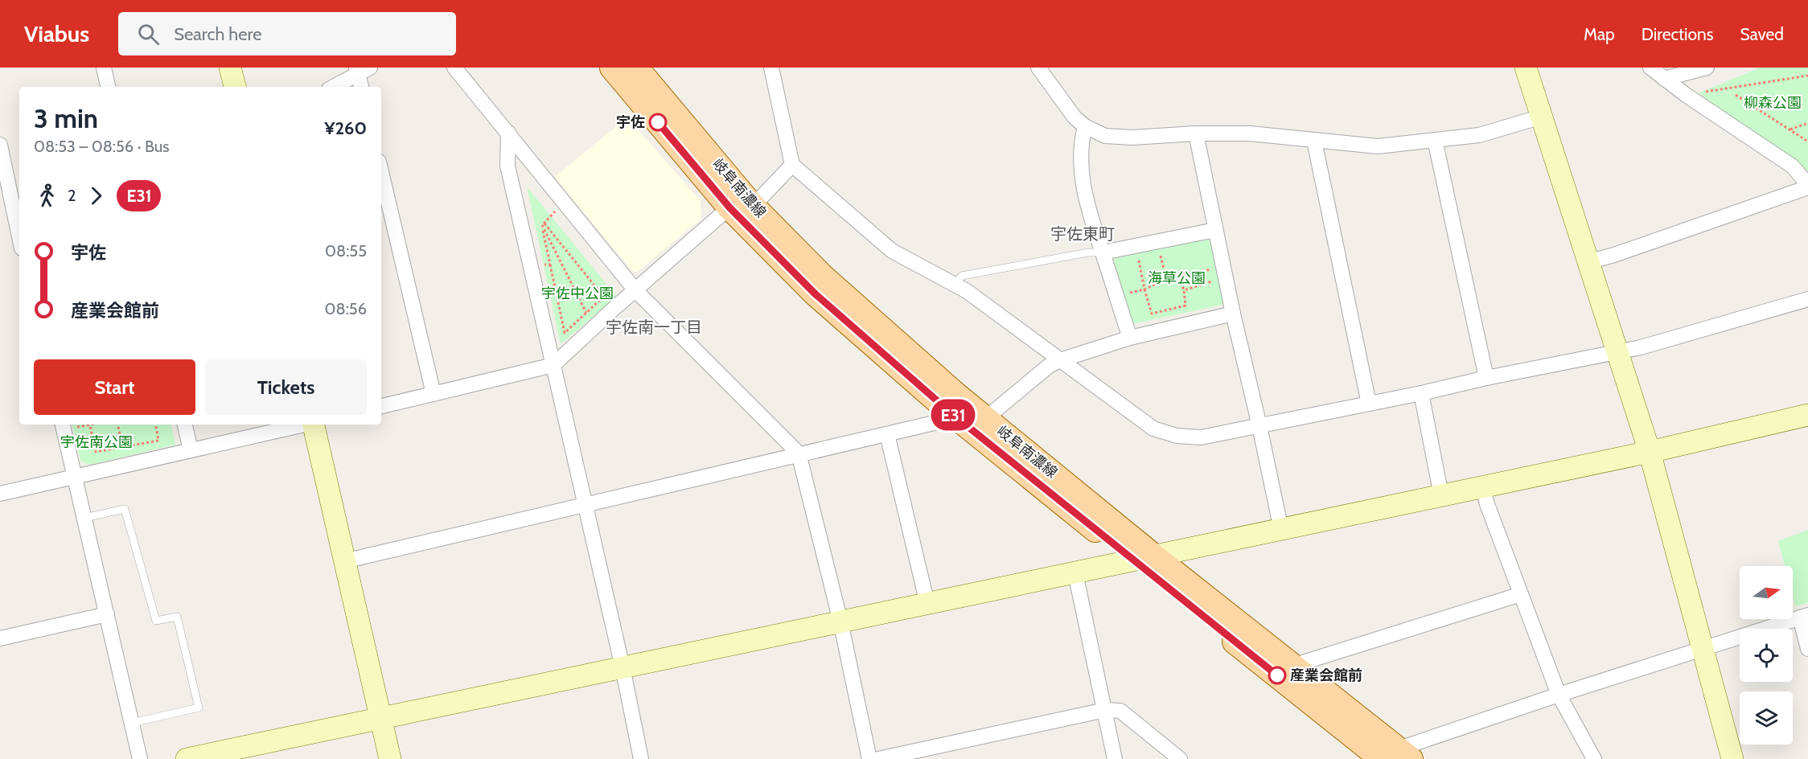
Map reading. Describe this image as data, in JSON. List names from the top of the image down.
{
  "streets": {
    "main road": ["岐阜南濃線"]
  },
  "districts": ["宇佐東町", "宇佐南一丁目"],
  "parks": [
    "柳森公園",
    "海草公園",
    "宇佐中公園",
    "宇佐南公園"
  ],
  "places": ["宇佐", "産業会館前"],
  "lines": ["bus line E31"],
  "north": "right",
  "page": {
    "header": "Viabus",
    "search": "Search here",
    "nav": ["Map", "Directions", "Saved"],
    "on_map": "E31",
    "heading": ["3 min", "08:53 – 08:56 · Bus", "¥260"],
    "legs": ["2", "E31"],
    "list": [
      {
        "name": "宇佐",
        "value": "08:55"
      },
      {
        "name": "産業会館前",
        "value": "08:56"
      }
    ],
    "buttons": ["Start", "Tickets"]
  }
}
